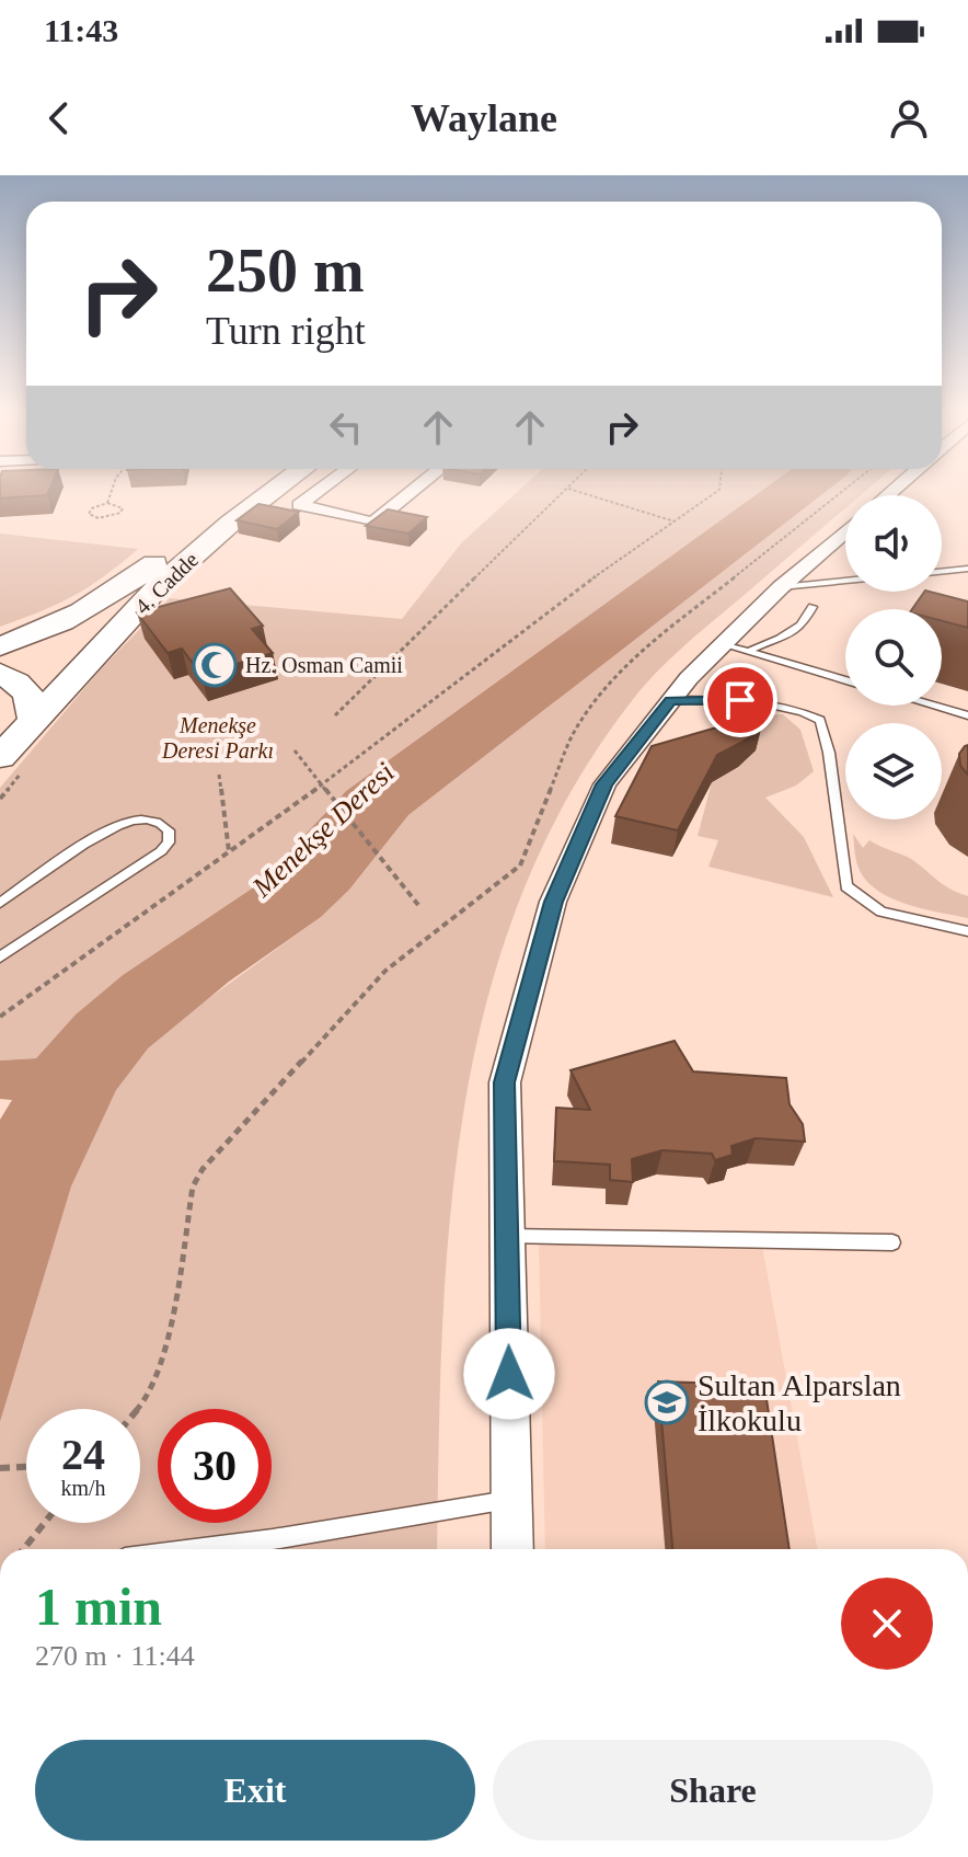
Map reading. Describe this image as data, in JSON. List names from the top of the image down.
{
  "streets": {
    "main road": ["4. Cadde"]
  },
  "water": ["Menekşe Deresi"],
  "parks": ["Menekşe Deresi Parkı"],
  "places": {
    "mosque": ["Hz. Osman Camii"],
    "school or university": ["Sultan Alparslan İlkokulu"]
  },
  "page": {
    "status": "11:43",
    "header": "Waylane",
    "turn": ["250 m", "Turn right"],
    "speed": "24 km/h",
    "limit": "30",
    "heading": ["1 min", "270 m · 11:44"],
    "buttons": ["Exit", "Share"]
  }
}
